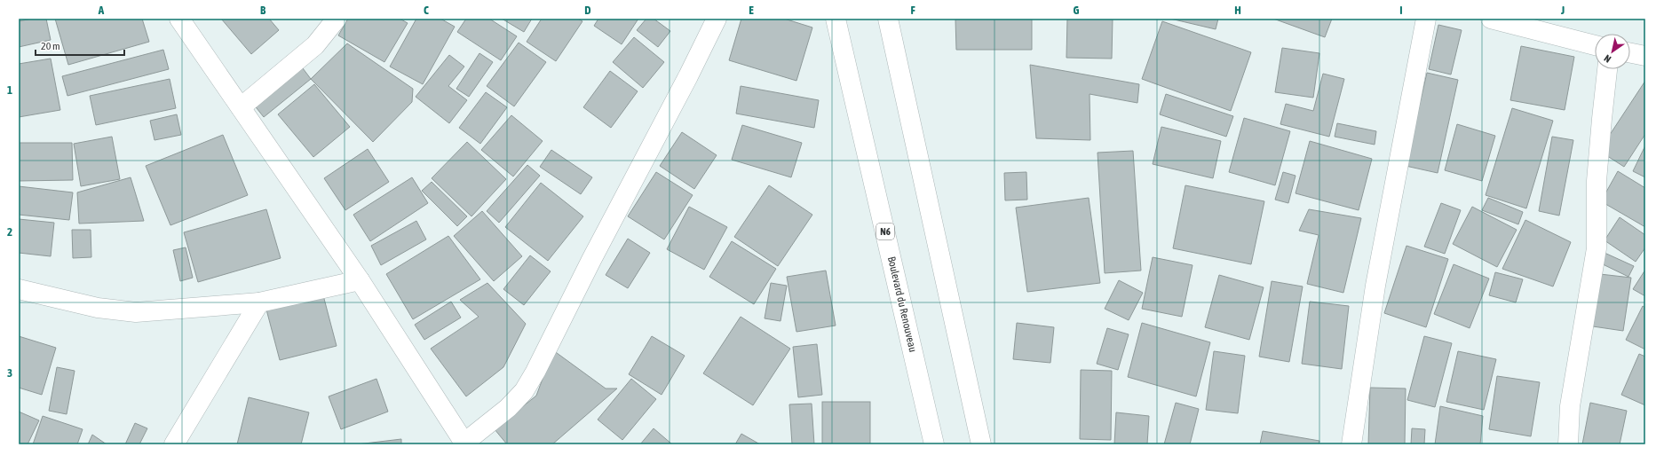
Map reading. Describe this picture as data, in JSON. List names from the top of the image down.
{
  "streets": {
    "main road": ["N6", "Boulevard du Renouveau"]
  },
  "scale_bar": "20 m",
  "north": "bottom left",
  "grid": {
    "columns": [
      "A",
      "B",
      "C",
      "D",
      "E",
      "F",
      "G",
      "H",
      "I",
      "J"
    ],
    "rows": ["1", "2", "3"]
  }
}
